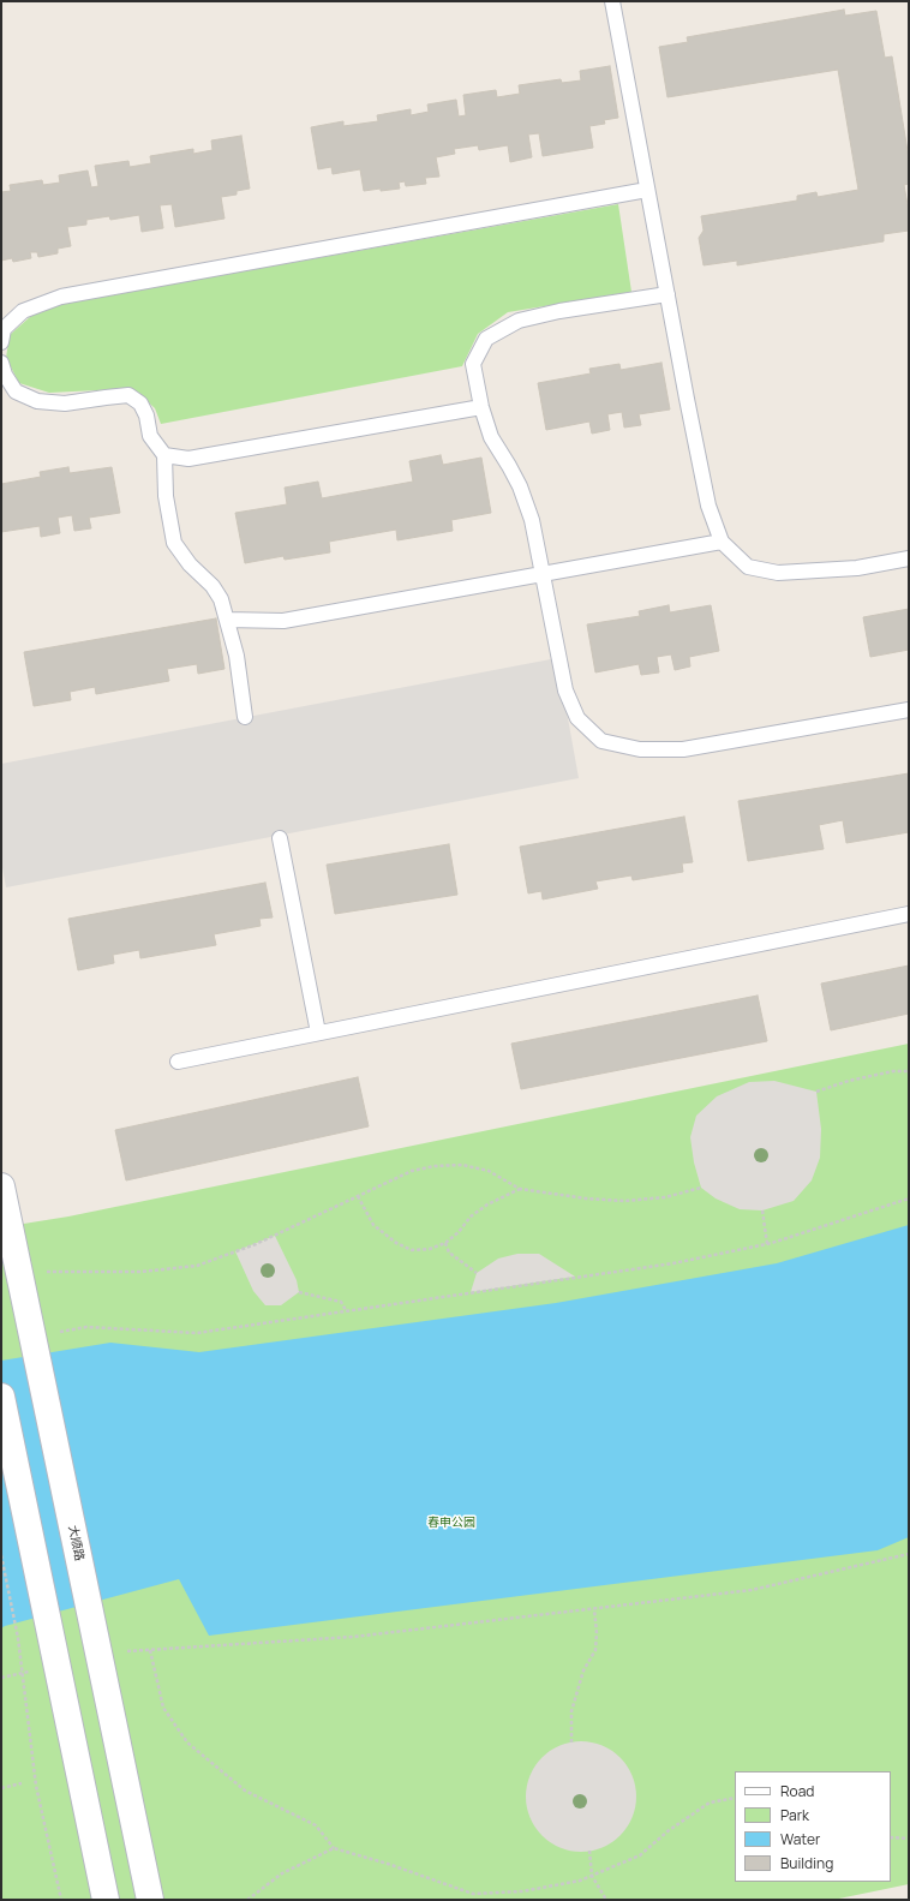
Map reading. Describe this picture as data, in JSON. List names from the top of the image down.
{
  "streets": {
    "street": ["大顺路"]
  },
  "parks": ["春申公园"],
  "legend": [
    "Road",
    "Park",
    "Water",
    "Building"
  ]
}
